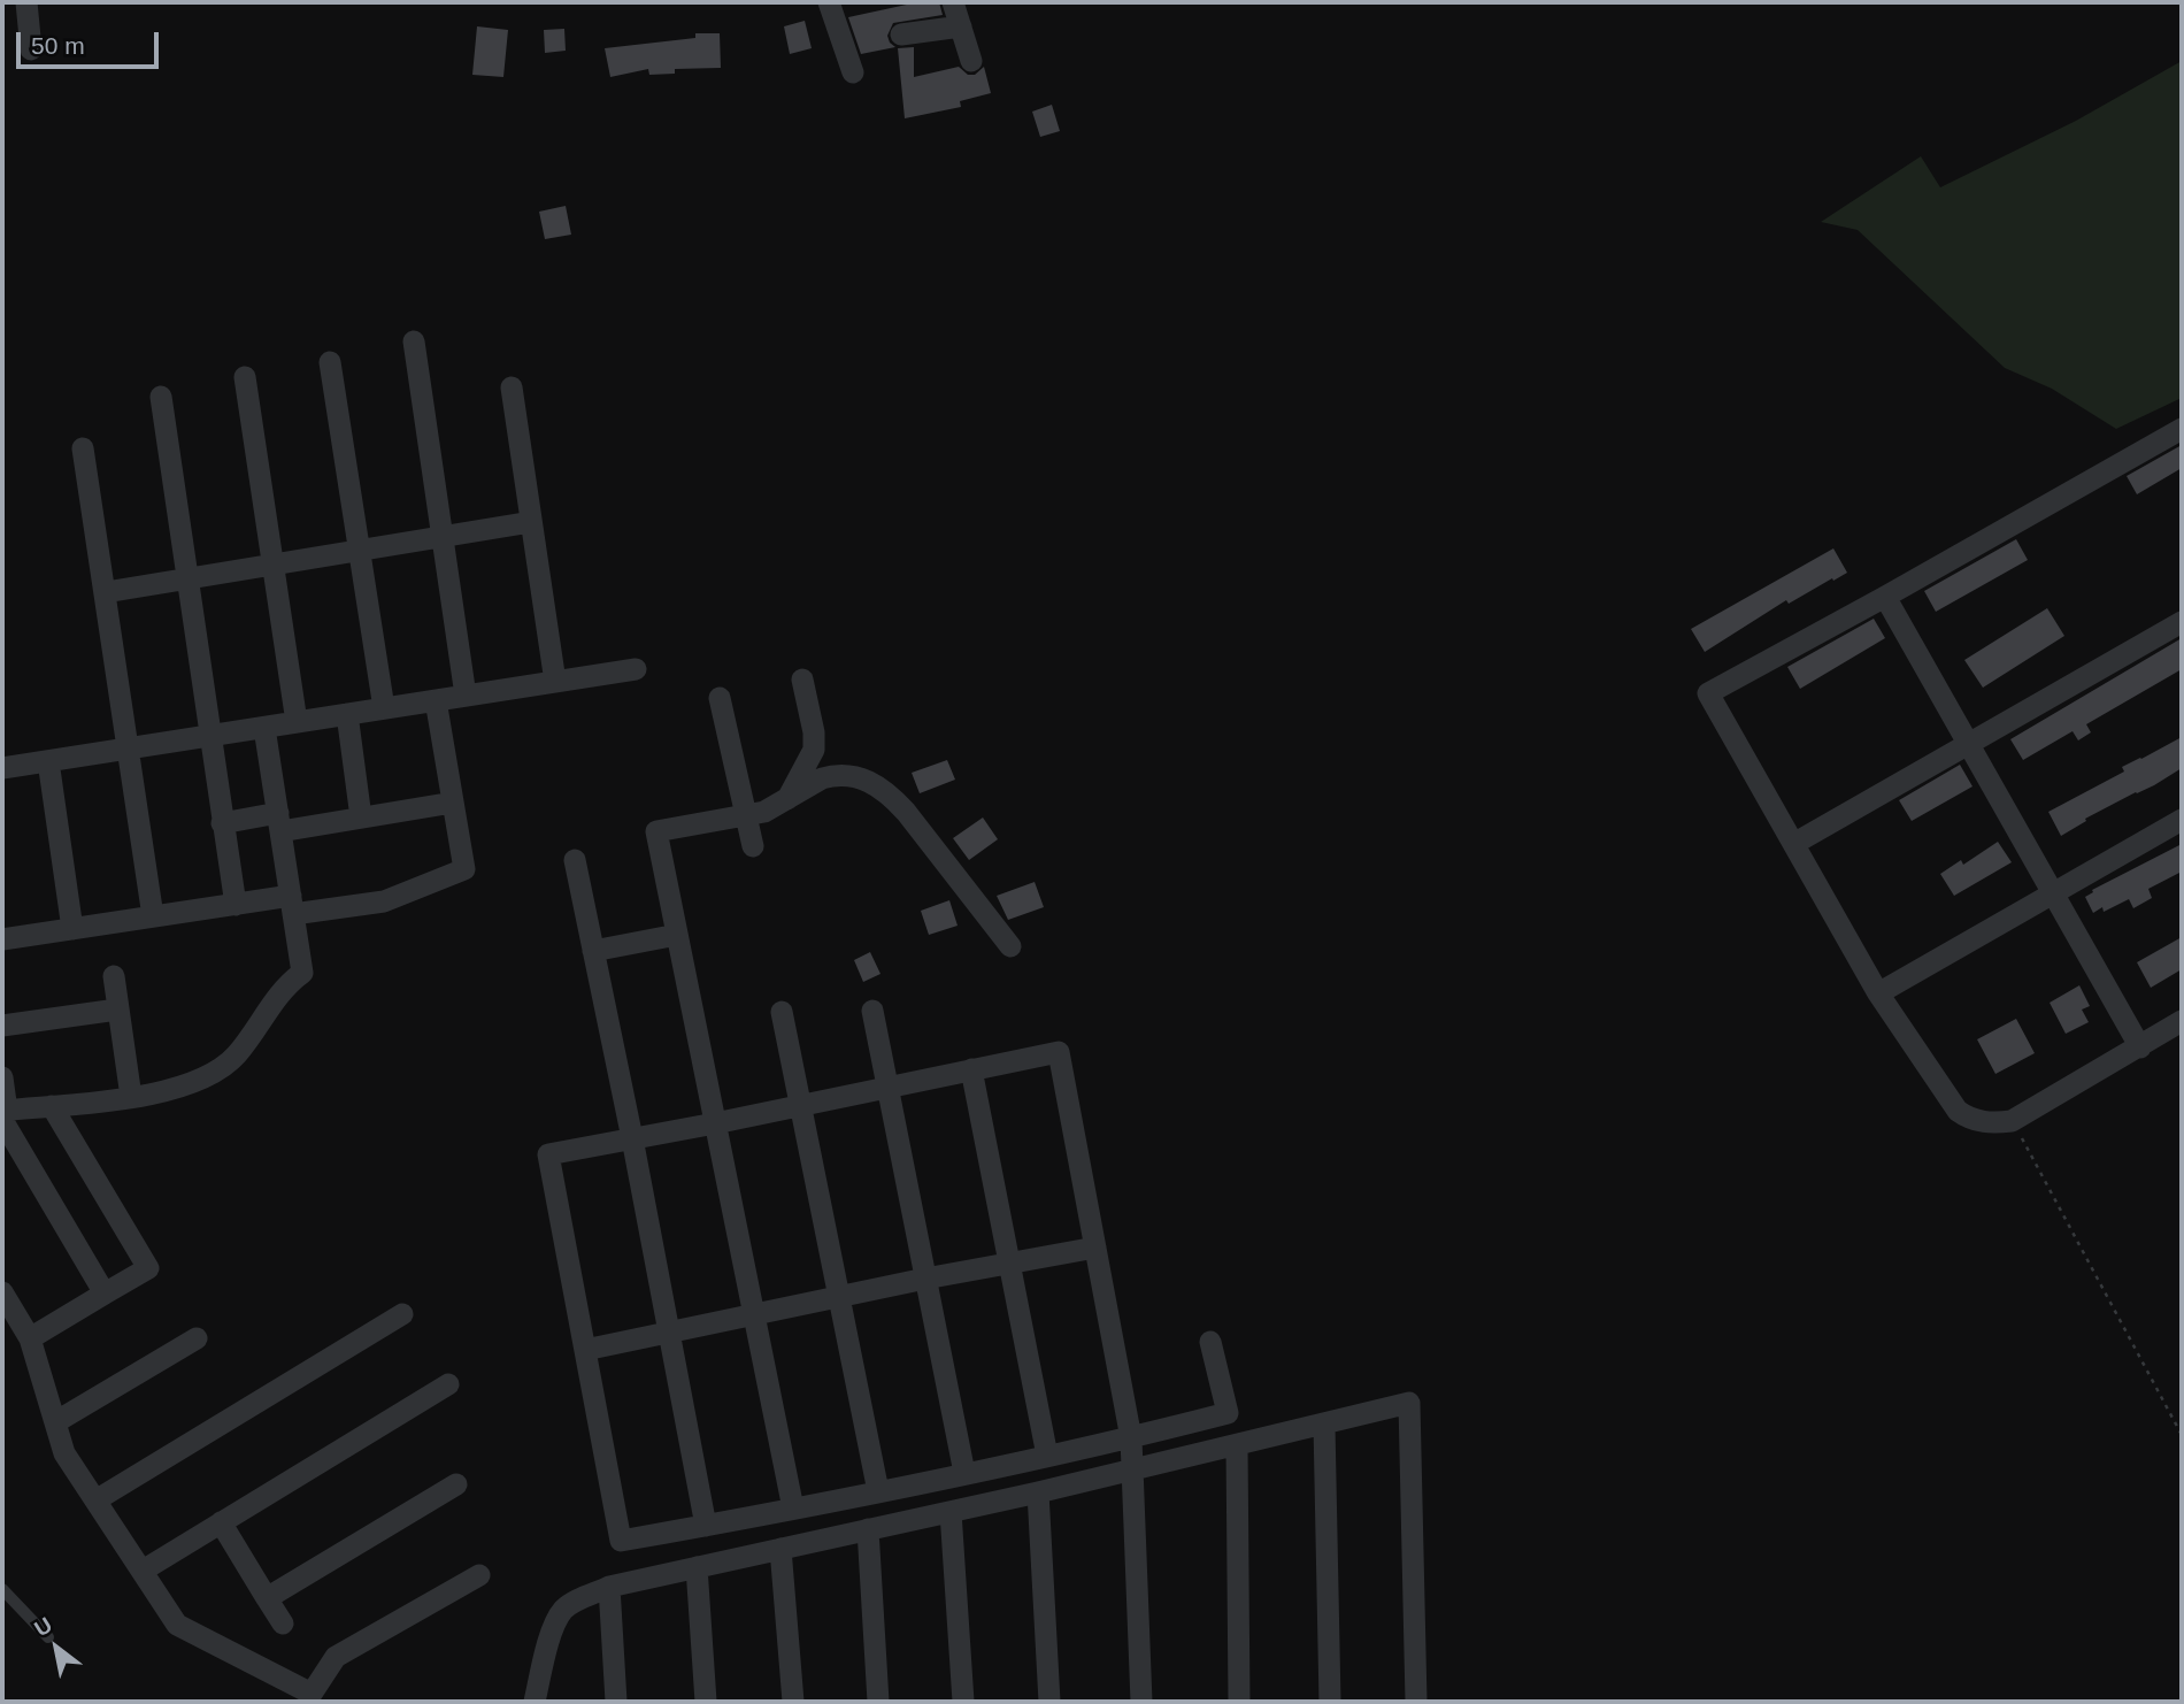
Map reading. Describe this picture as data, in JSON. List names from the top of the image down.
{
  "scale_bar": "50 m",
  "north": "top left"
}
